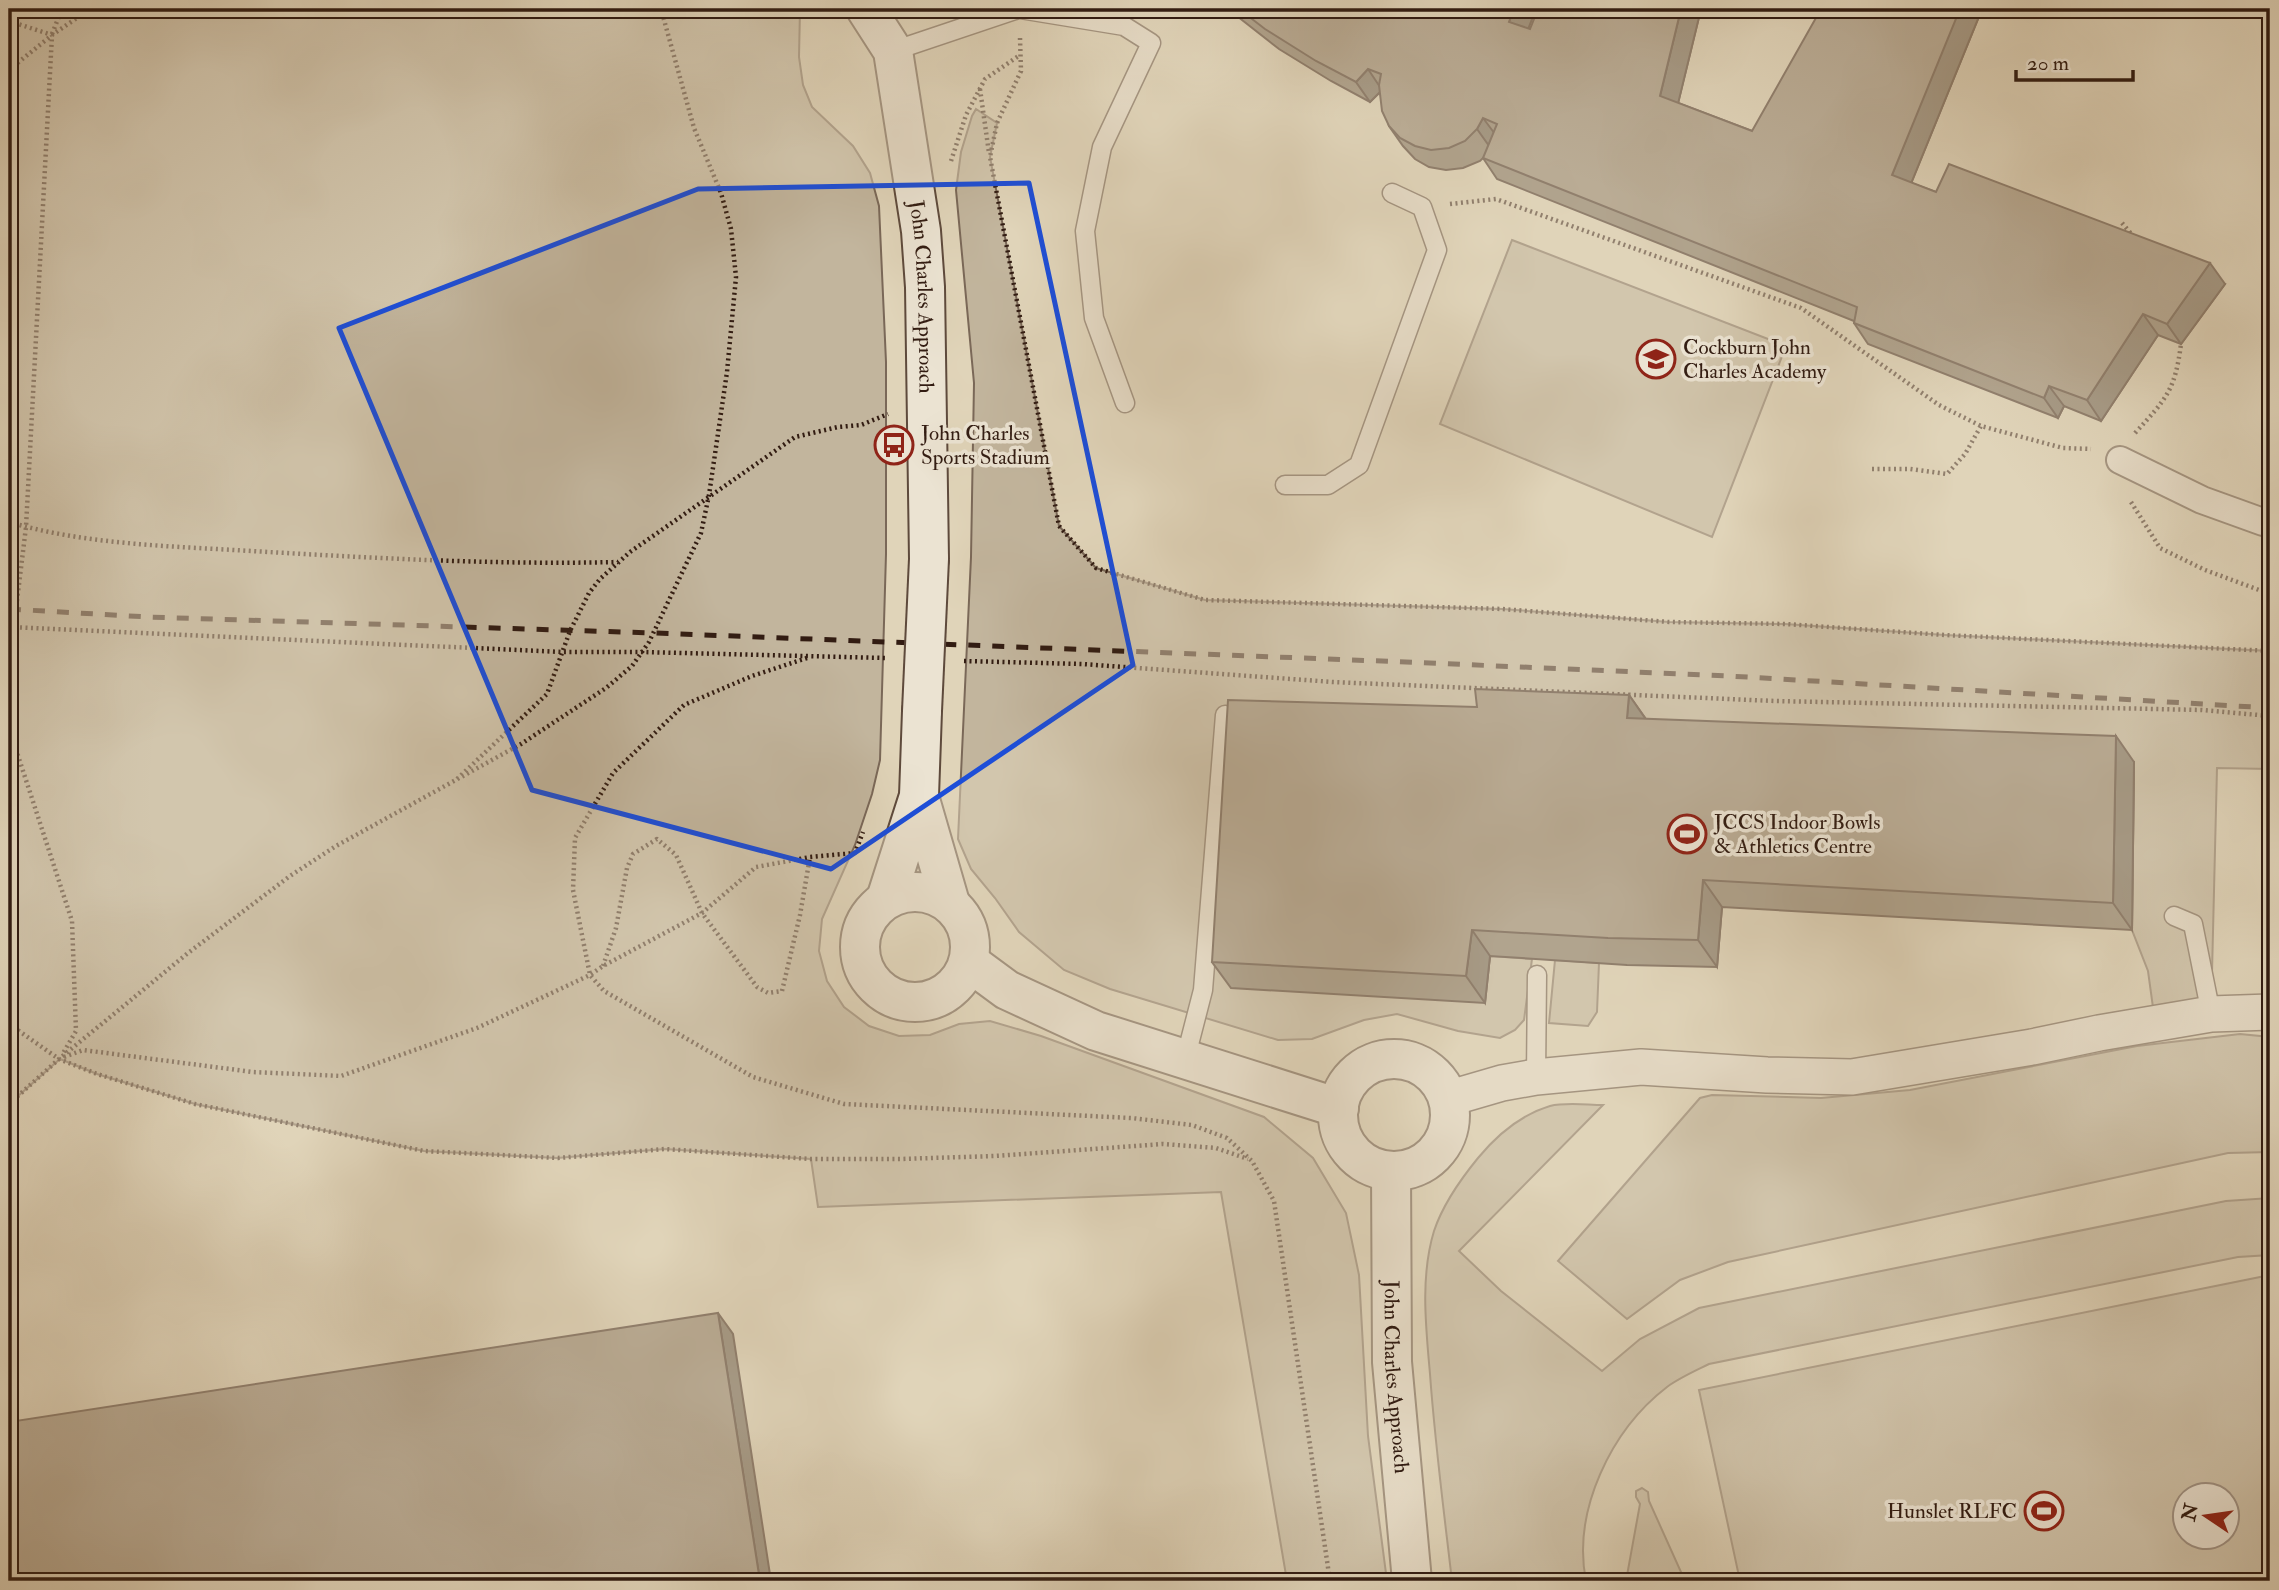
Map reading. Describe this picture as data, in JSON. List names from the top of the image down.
{
  "streets": {
    "street": ["John Charles Approach"]
  },
  "places": {
    "school or university": ["Cockburn John Charles Academy"],
    "bus stop": ["John Charles Sports Stadium"],
    "sports": ["JCCS Indoor Bowls & Athletics Centre", "Hunslet RLFC"]
  },
  "scale_bar": "20 m",
  "north": "left"
}
